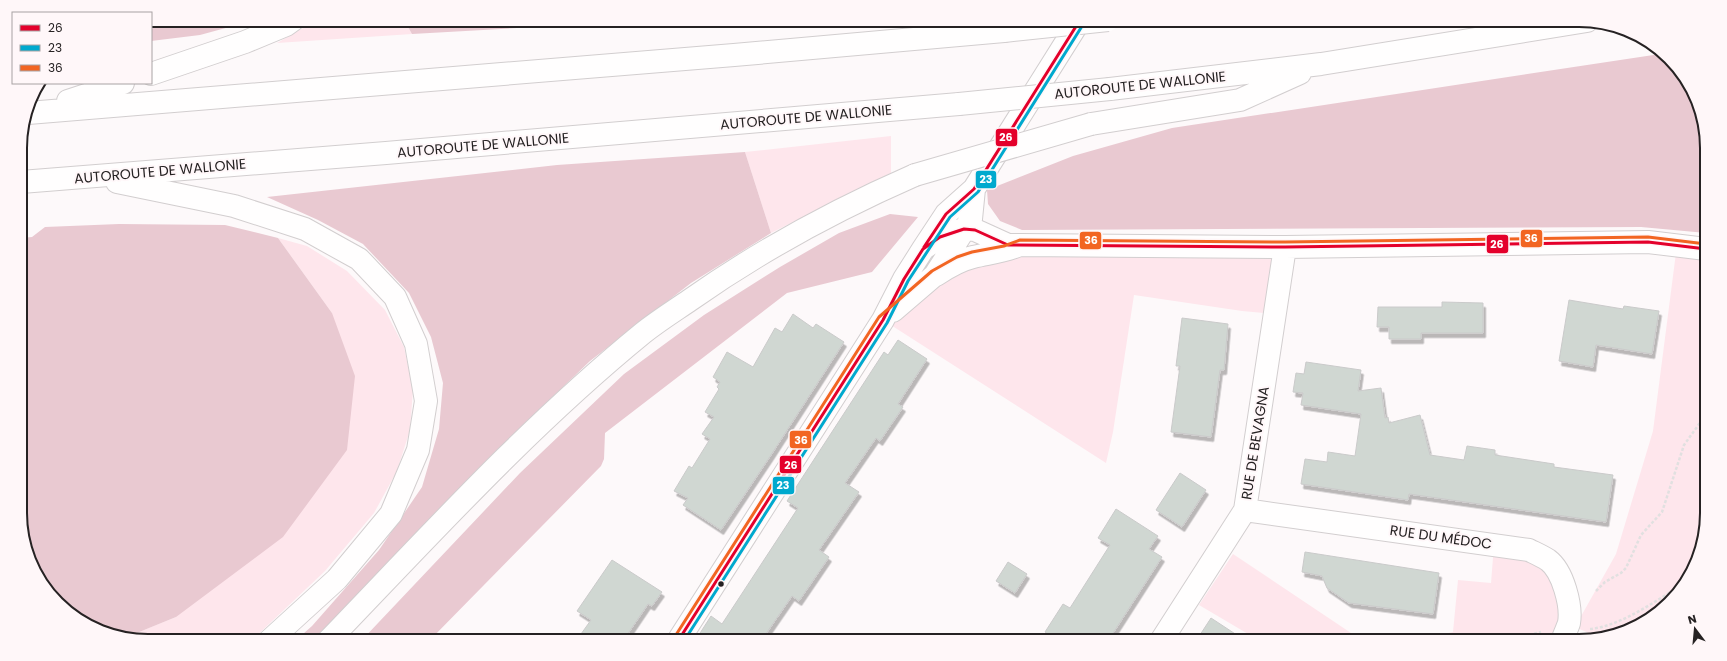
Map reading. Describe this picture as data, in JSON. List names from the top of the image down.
{
  "streets": {
    "main road": ["AUTOROUTE DE WALLONIE", "RUE DE BEVAGNA", "RUE DU MÉDOC"]
  },
  "crossings": [
    ["RUE DE BEVAGNA", "RUE DU MÉDOC"]
  ],
  "lines": ["transit line 26", "transit line 23", "transit line 36"],
  "legend": ["26", "23", "36"],
  "north": "top"
}
